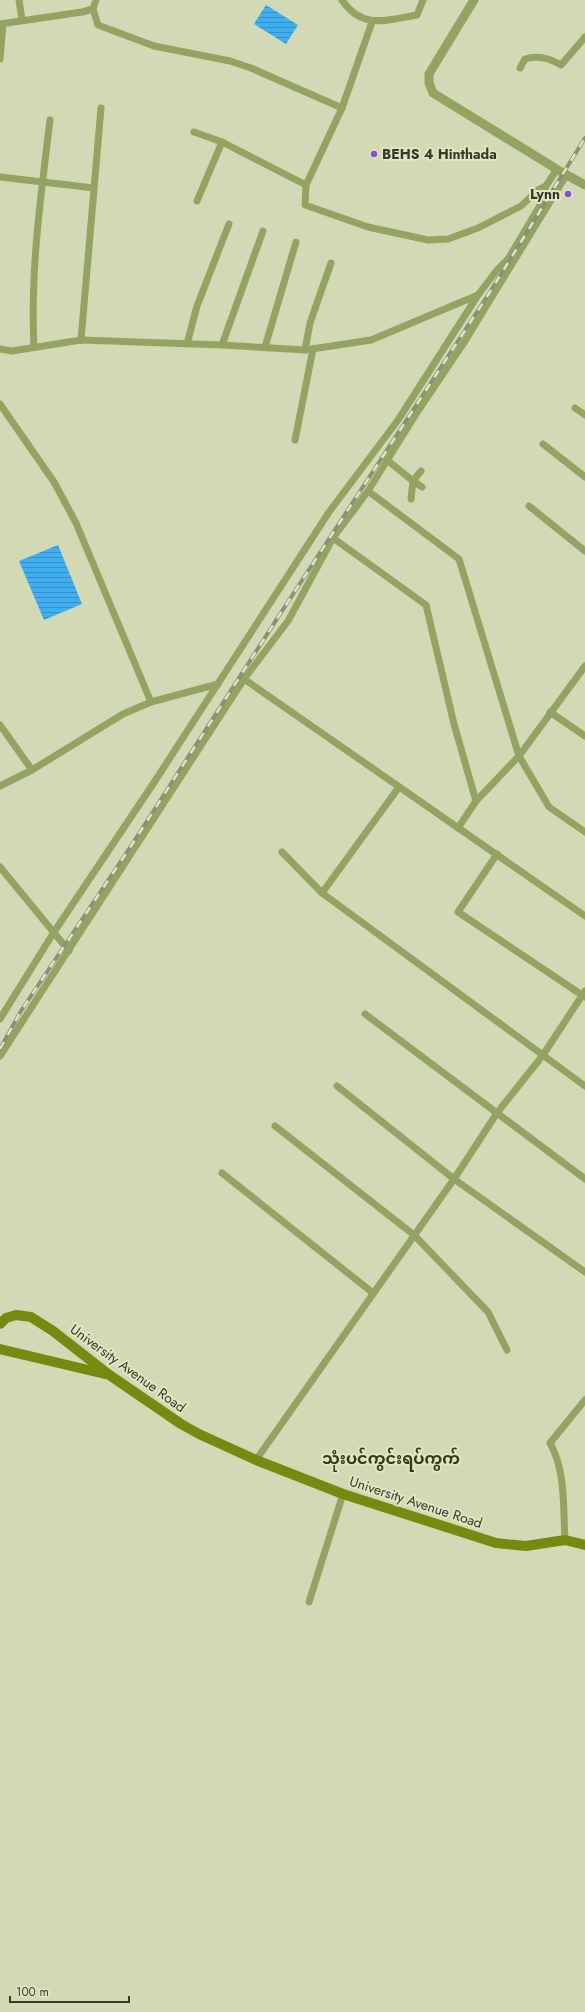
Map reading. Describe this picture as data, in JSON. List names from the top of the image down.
{
  "streets": {
    "main road": ["University Avenue Road"]
  },
  "districts": ["သုံးပင်ကွင်းရပ်ကွက်"],
  "places": ["BEHS 4 Hinthada", "Lynn"],
  "scale_bar": "100 m"
}
